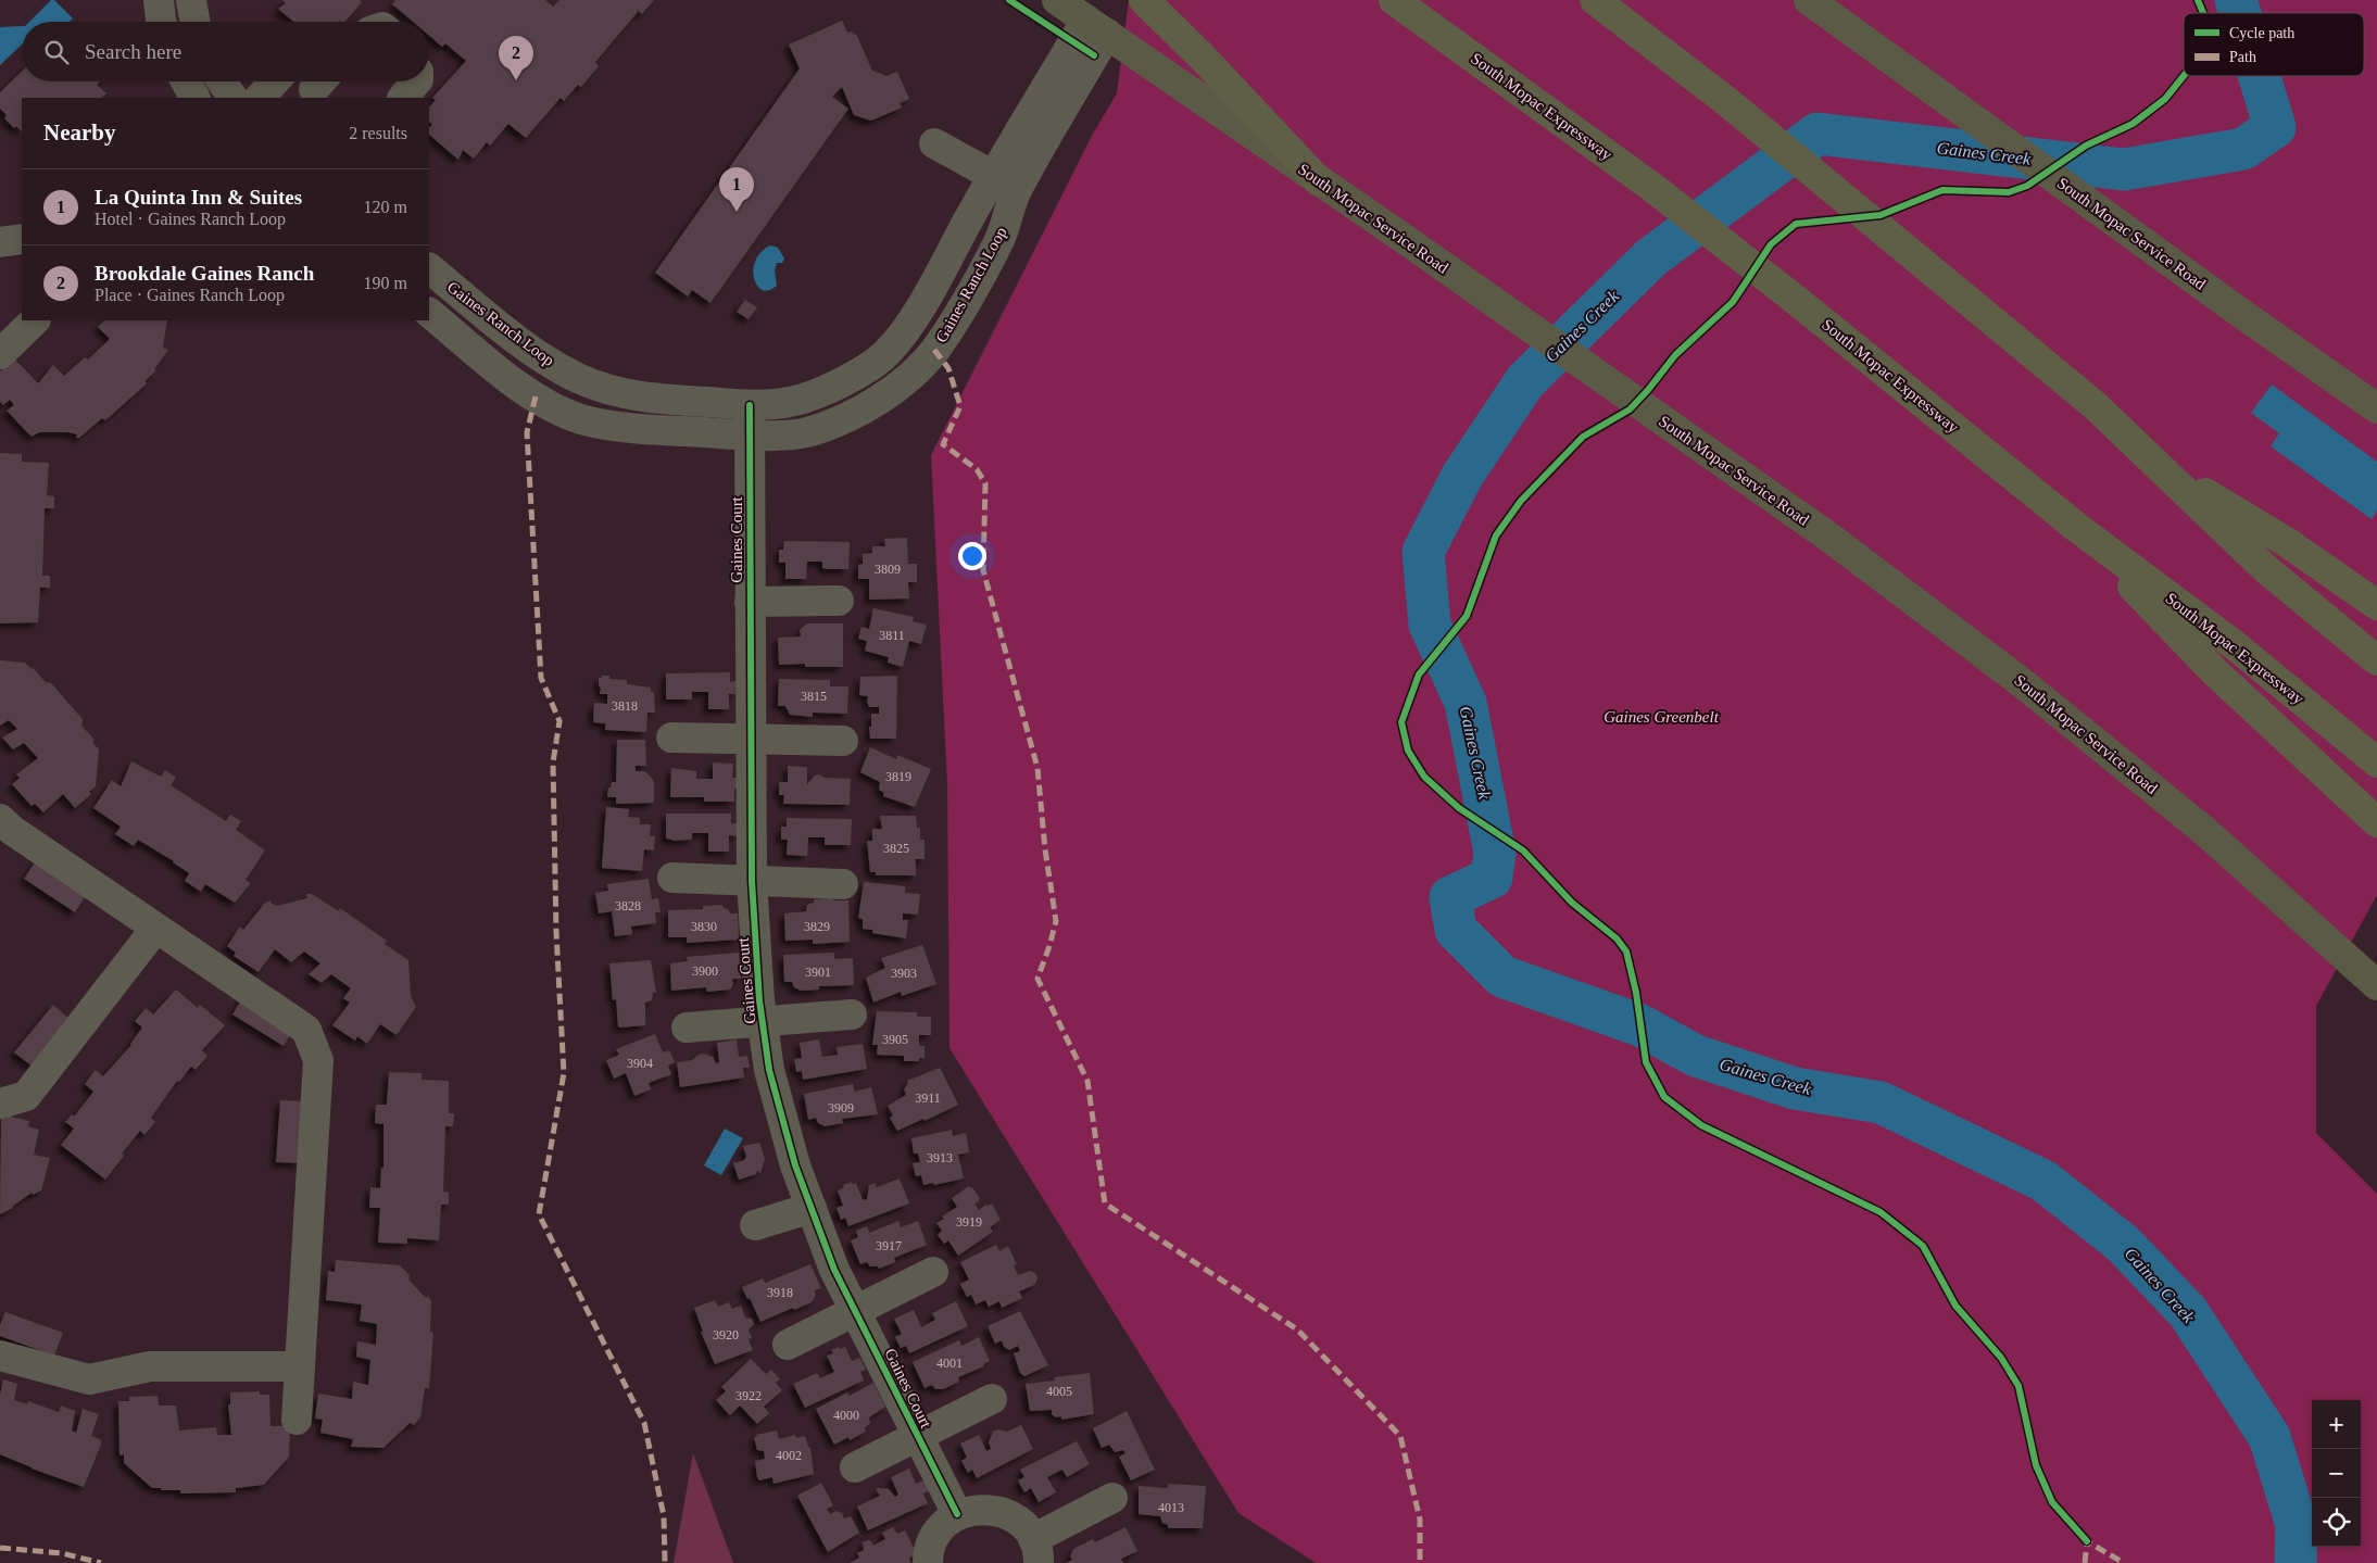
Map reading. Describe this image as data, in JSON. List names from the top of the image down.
{
  "streets": {
    "highway": ["South Mopac Expressway"],
    "main road": ["South Mopac Service Road"],
    "street": ["Gaines Ranch Loop", "Gaines Court"]
  },
  "crossings": [
    ["South Mopac Service Road", "Gaines Ranch Loop"],
    ["Gaines Ranch Loop", "Gaines Court"]
  ],
  "water": ["Gaines Creek"],
  "parks": ["Gaines Greenbelt"],
  "house_numbers": [
    "3809",
    "3811",
    "3815",
    "3818",
    "3819",
    "3825",
    "3828",
    "3830",
    "3829",
    "3900",
    "3901",
    "3903",
    "3905",
    "3904",
    "3911",
    "3909",
    "3913",
    "3919",
    "3917",
    "3918",
    "3920",
    "4001",
    "4005",
    "3922",
    "4000",
    "4002",
    "4013"
  ],
  "legend": ["Cycle path", "Path"],
  "page": {
    "search": "Search here",
    "pins": ["2", "1"],
    "heading": ["Nearby", "2 results"],
    "list": [
      {
        "mark": "1",
        "name": "La Quinta Inn & Suites",
        "note": "Hotel · Gaines Ranch Loop",
        "value": "120 m"
      },
      {
        "mark": "2",
        "name": "Brookdale Gaines Ranch",
        "note": "Place · Gaines Ranch Loop",
        "value": "190 m"
      }
    ],
    "map_buttons": ["+", "−"]
  }
}
